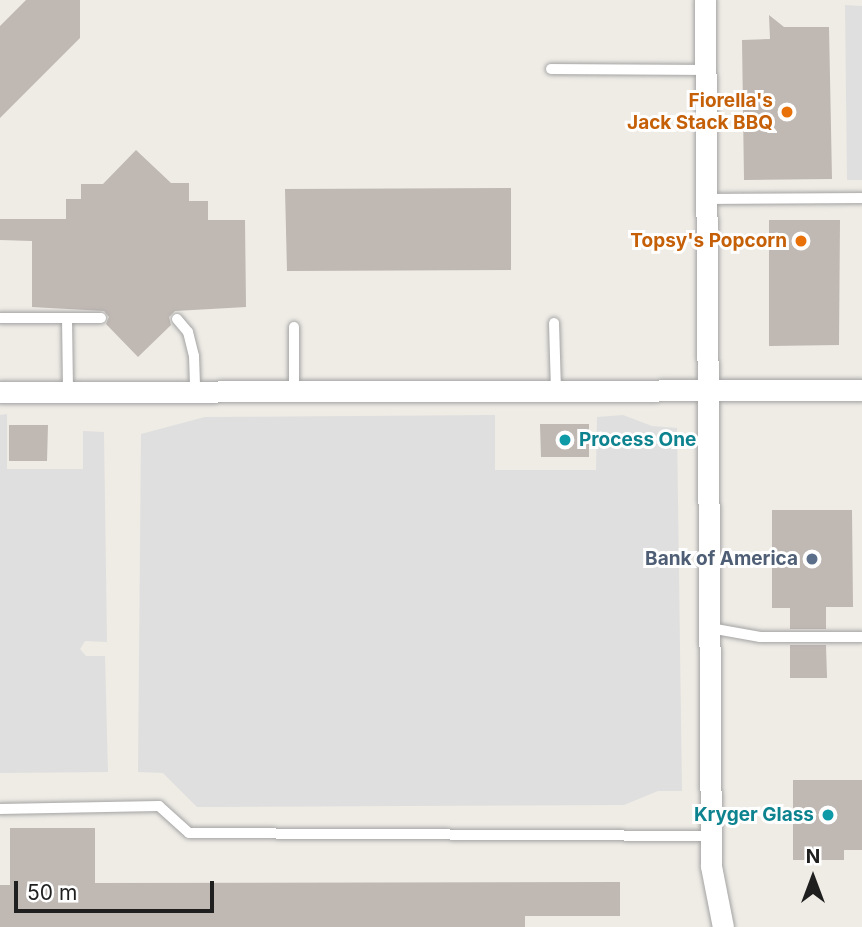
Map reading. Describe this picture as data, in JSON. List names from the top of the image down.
{
  "places": [
    "Fiorella's Jack Stack BBQ",
    "Topsy's Popcorn",
    "Process One",
    "Bank of America",
    "Kryger Glass"
  ],
  "scale_bar": "50 m",
  "north": "top"
}
